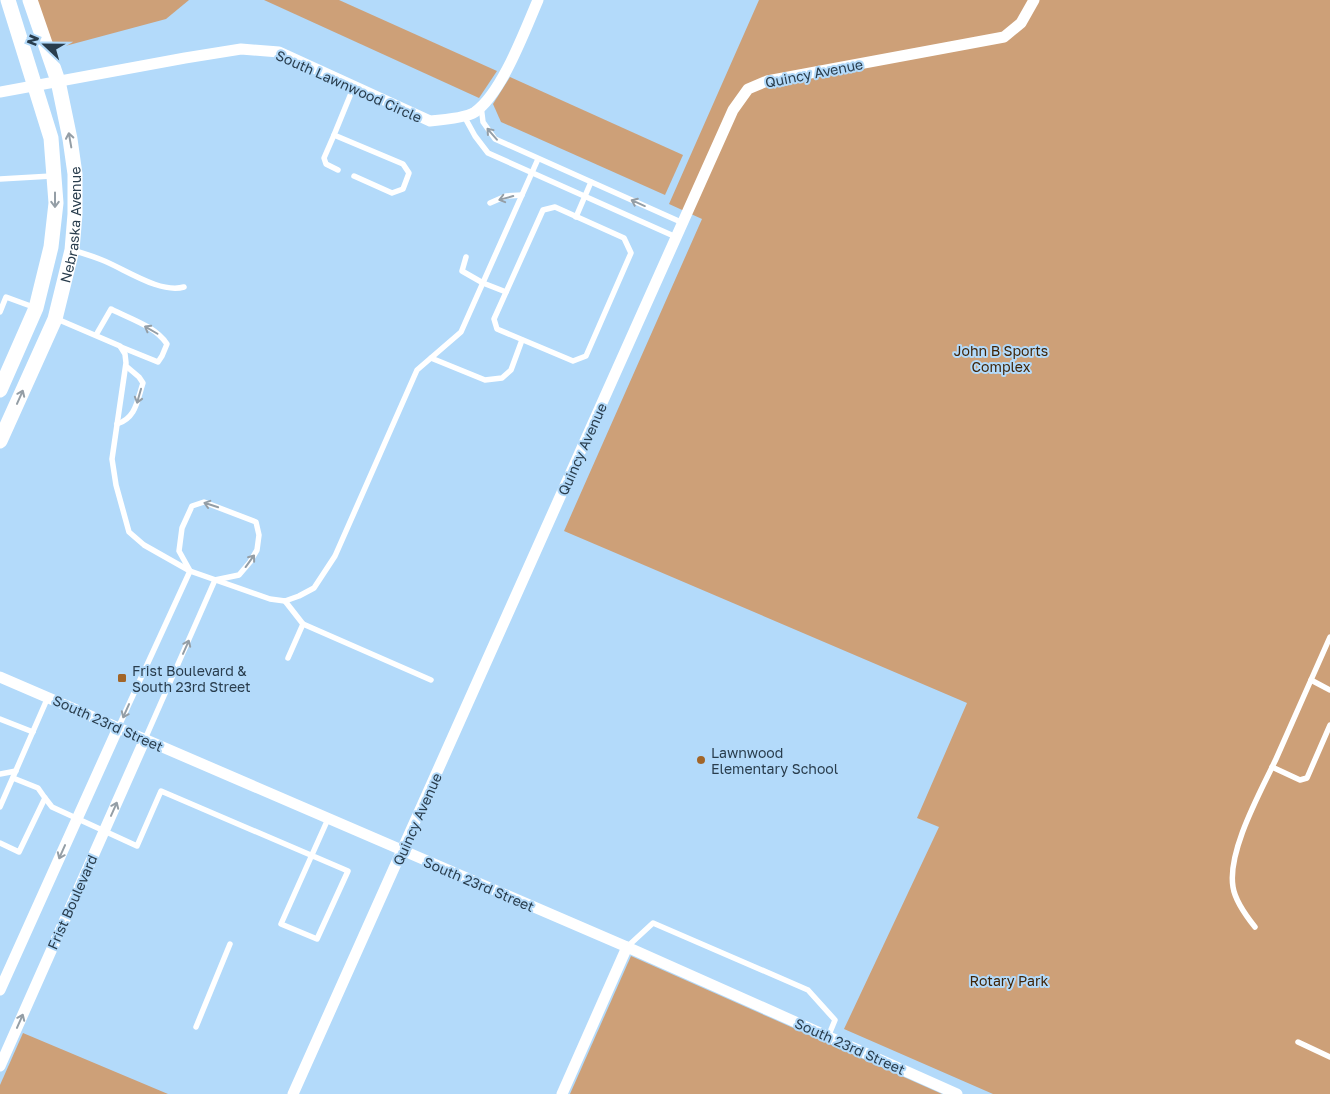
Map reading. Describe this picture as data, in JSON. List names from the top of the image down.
{
  "streets": {
    "street": [
      "Quincy Avenue",
      "South Lawnwood Circle",
      "Nebraska Avenue",
      "South 23rd Street",
      "Frist Boulevard"
    ]
  },
  "crossings": [
    ["Quincy Avenue", "South 23rd Street"],
    ["South Lawnwood Circle", "Nebraska Avenue"],
    ["South 23rd Street", "Frist Boulevard"]
  ],
  "parks": ["John B Sports Complex", "Rotary Park"],
  "places": {
    "transit": ["Frist Boulevard & South 23rd Street"],
    "other": ["Lawnwood Elementary School"]
  },
  "north": "left"
}
